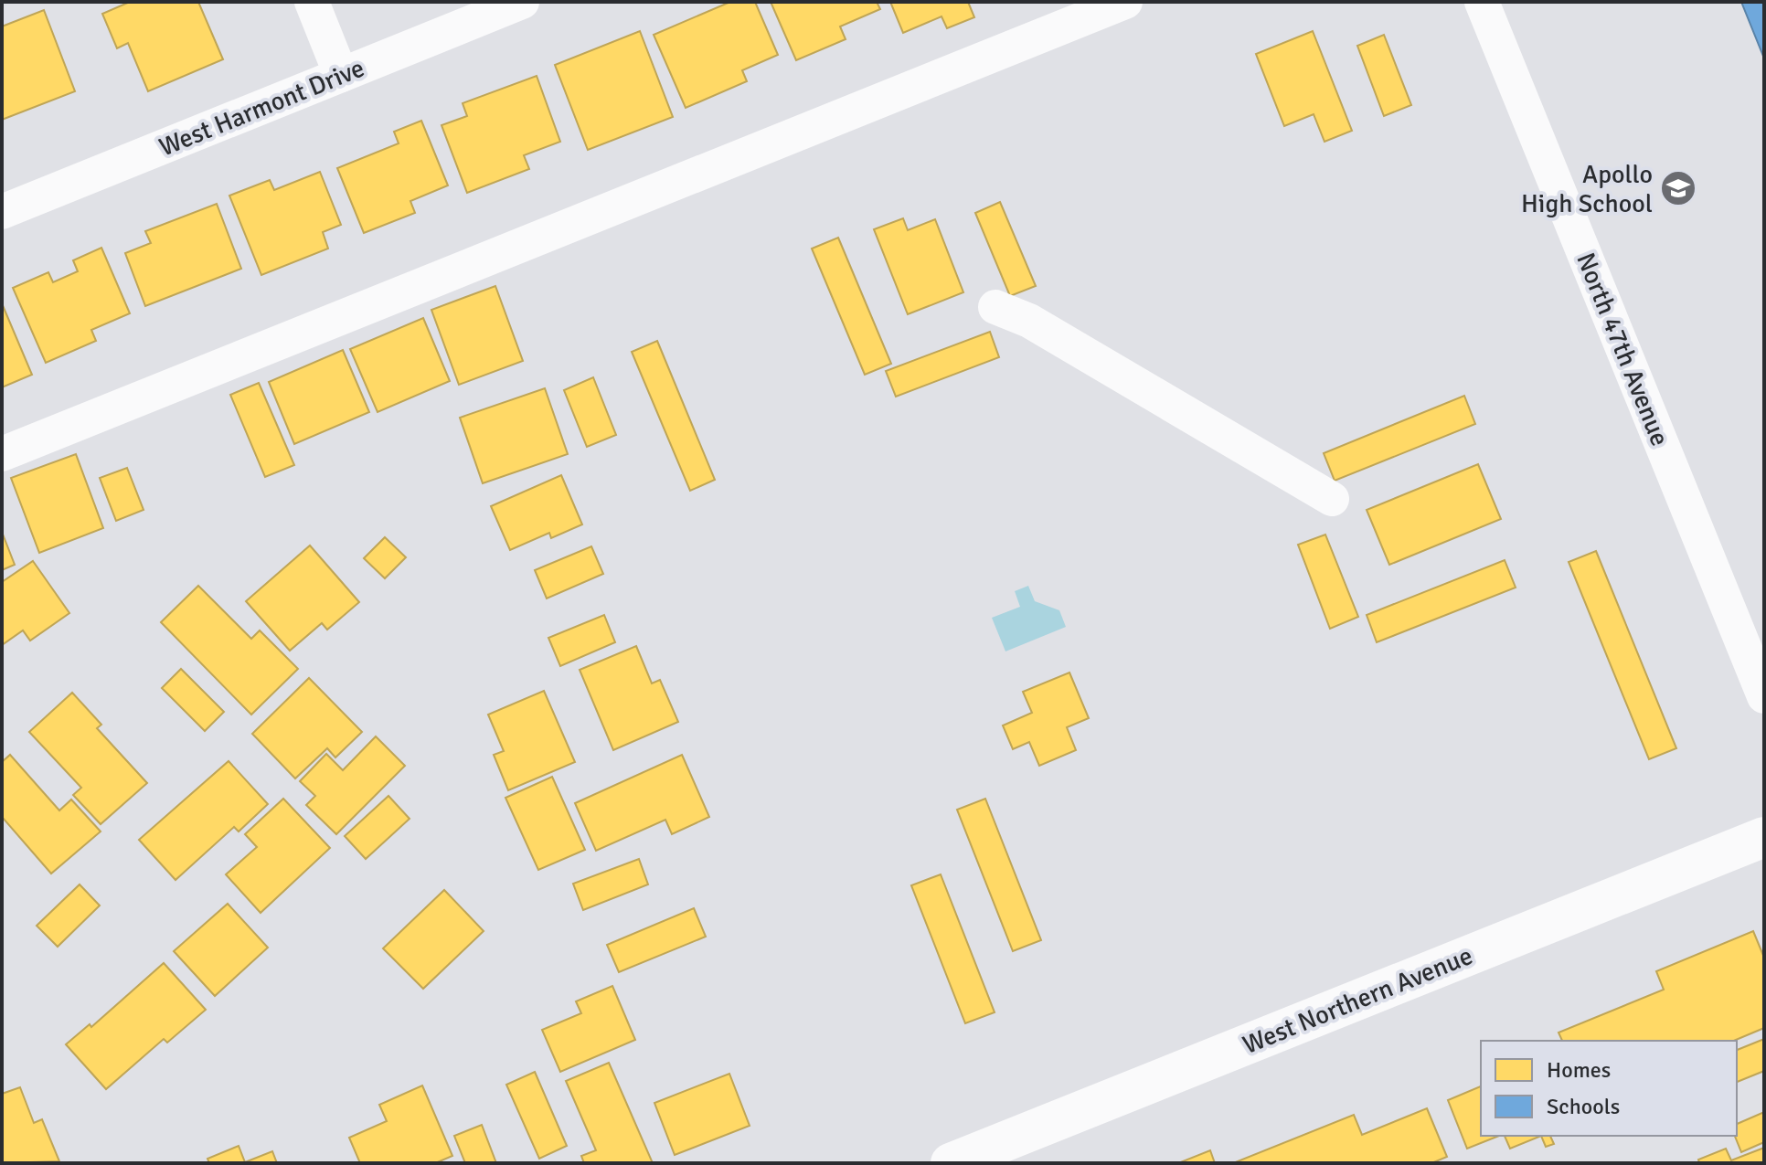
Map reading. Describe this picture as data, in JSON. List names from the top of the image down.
{
  "streets": {
    "main road": ["West Northern Avenue"],
    "street": ["West Harmont Drive", "North 47th Avenue"]
  },
  "places": {
    "school or university": ["Apollo High School"]
  },
  "legend": ["Homes", "Schools"]
}
